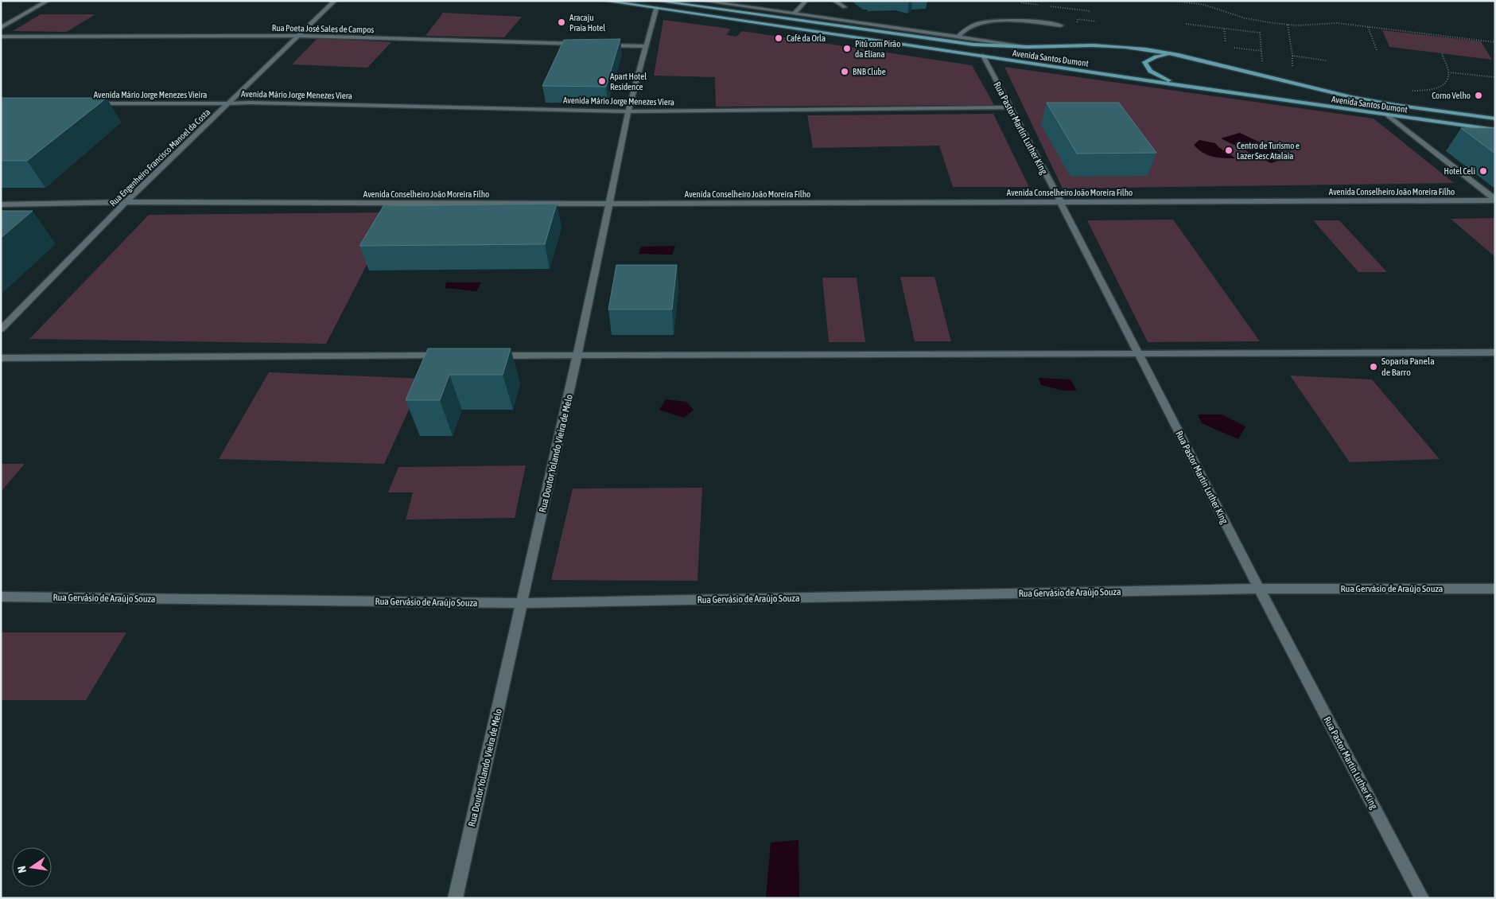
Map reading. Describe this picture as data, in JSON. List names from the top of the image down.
{
  "streets": {
    "main road": ["Avenida Santos Dumont"],
    "street": [
      "Rua Poeta José Sales de Campos",
      "Avenida Mário Jorge Menezes Vieira",
      "Avenida Mário Jorge Menezes Viera",
      "Rua Pastor Martin Luther King",
      "Rua Engenheiro Francisco Manoel da Costa",
      "Avenida Conselheiro João Moreira Filho",
      "Rua Doutor Yolando Vieira de Melo",
      "Rua Gervásio de Araújo Souza"
    ]
  },
  "crossings": [
    ["Rua Poeta José Sales de Campos", "Rua Engenheiro Francisco Manoel da Costa"],
    ["Avenida Santos Dumont", "Rua Pastor Martin Luther King"],
    ["Avenida Santos Dumont", "Rua Doutor Yolando Vieira de Melo"],
    ["Avenida Mário Jorge Menezes Vieira", "Avenida Mário Jorge Menezes Viera"],
    ["Avenida Mário Jorge Menezes Vieira", "Rua Engenheiro Francisco Manoel da Costa"],
    ["Avenida Mário Jorge Menezes Viera", "Rua Pastor Martin Luther King"],
    ["Avenida Mário Jorge Menezes Viera", "Rua Engenheiro Francisco Manoel da Costa"],
    ["Avenida Mário Jorge Menezes Viera", "Rua Doutor Yolando Vieira de Melo"],
    ["Rua Pastor Martin Luther King", "Avenida Conselheiro João Moreira Filho"],
    ["Rua Pastor Martin Luther King", "Rua Gervásio de Araújo Souza"],
    ["Rua Engenheiro Francisco Manoel da Costa", "Avenida Conselheiro João Moreira Filho"],
    ["Avenida Conselheiro João Moreira Filho", "Rua Doutor Yolando Vieira de Melo"],
    ["Rua Doutor Yolando Vieira de Melo", "Rua Gervásio de Araújo Souza"]
  ],
  "places": [
    "Aracaju Praia Hotel",
    "Café da Orla",
    "Pitú com Pirão da Eliana",
    "BNB Clube",
    "Apart Hotel Residence",
    "Corno Velho",
    "Centro de Turismo e Lazer Sesc Atalaia",
    "Hotel Celi",
    "Soparia Panela de Barro"
  ],
  "north": "left"
}
